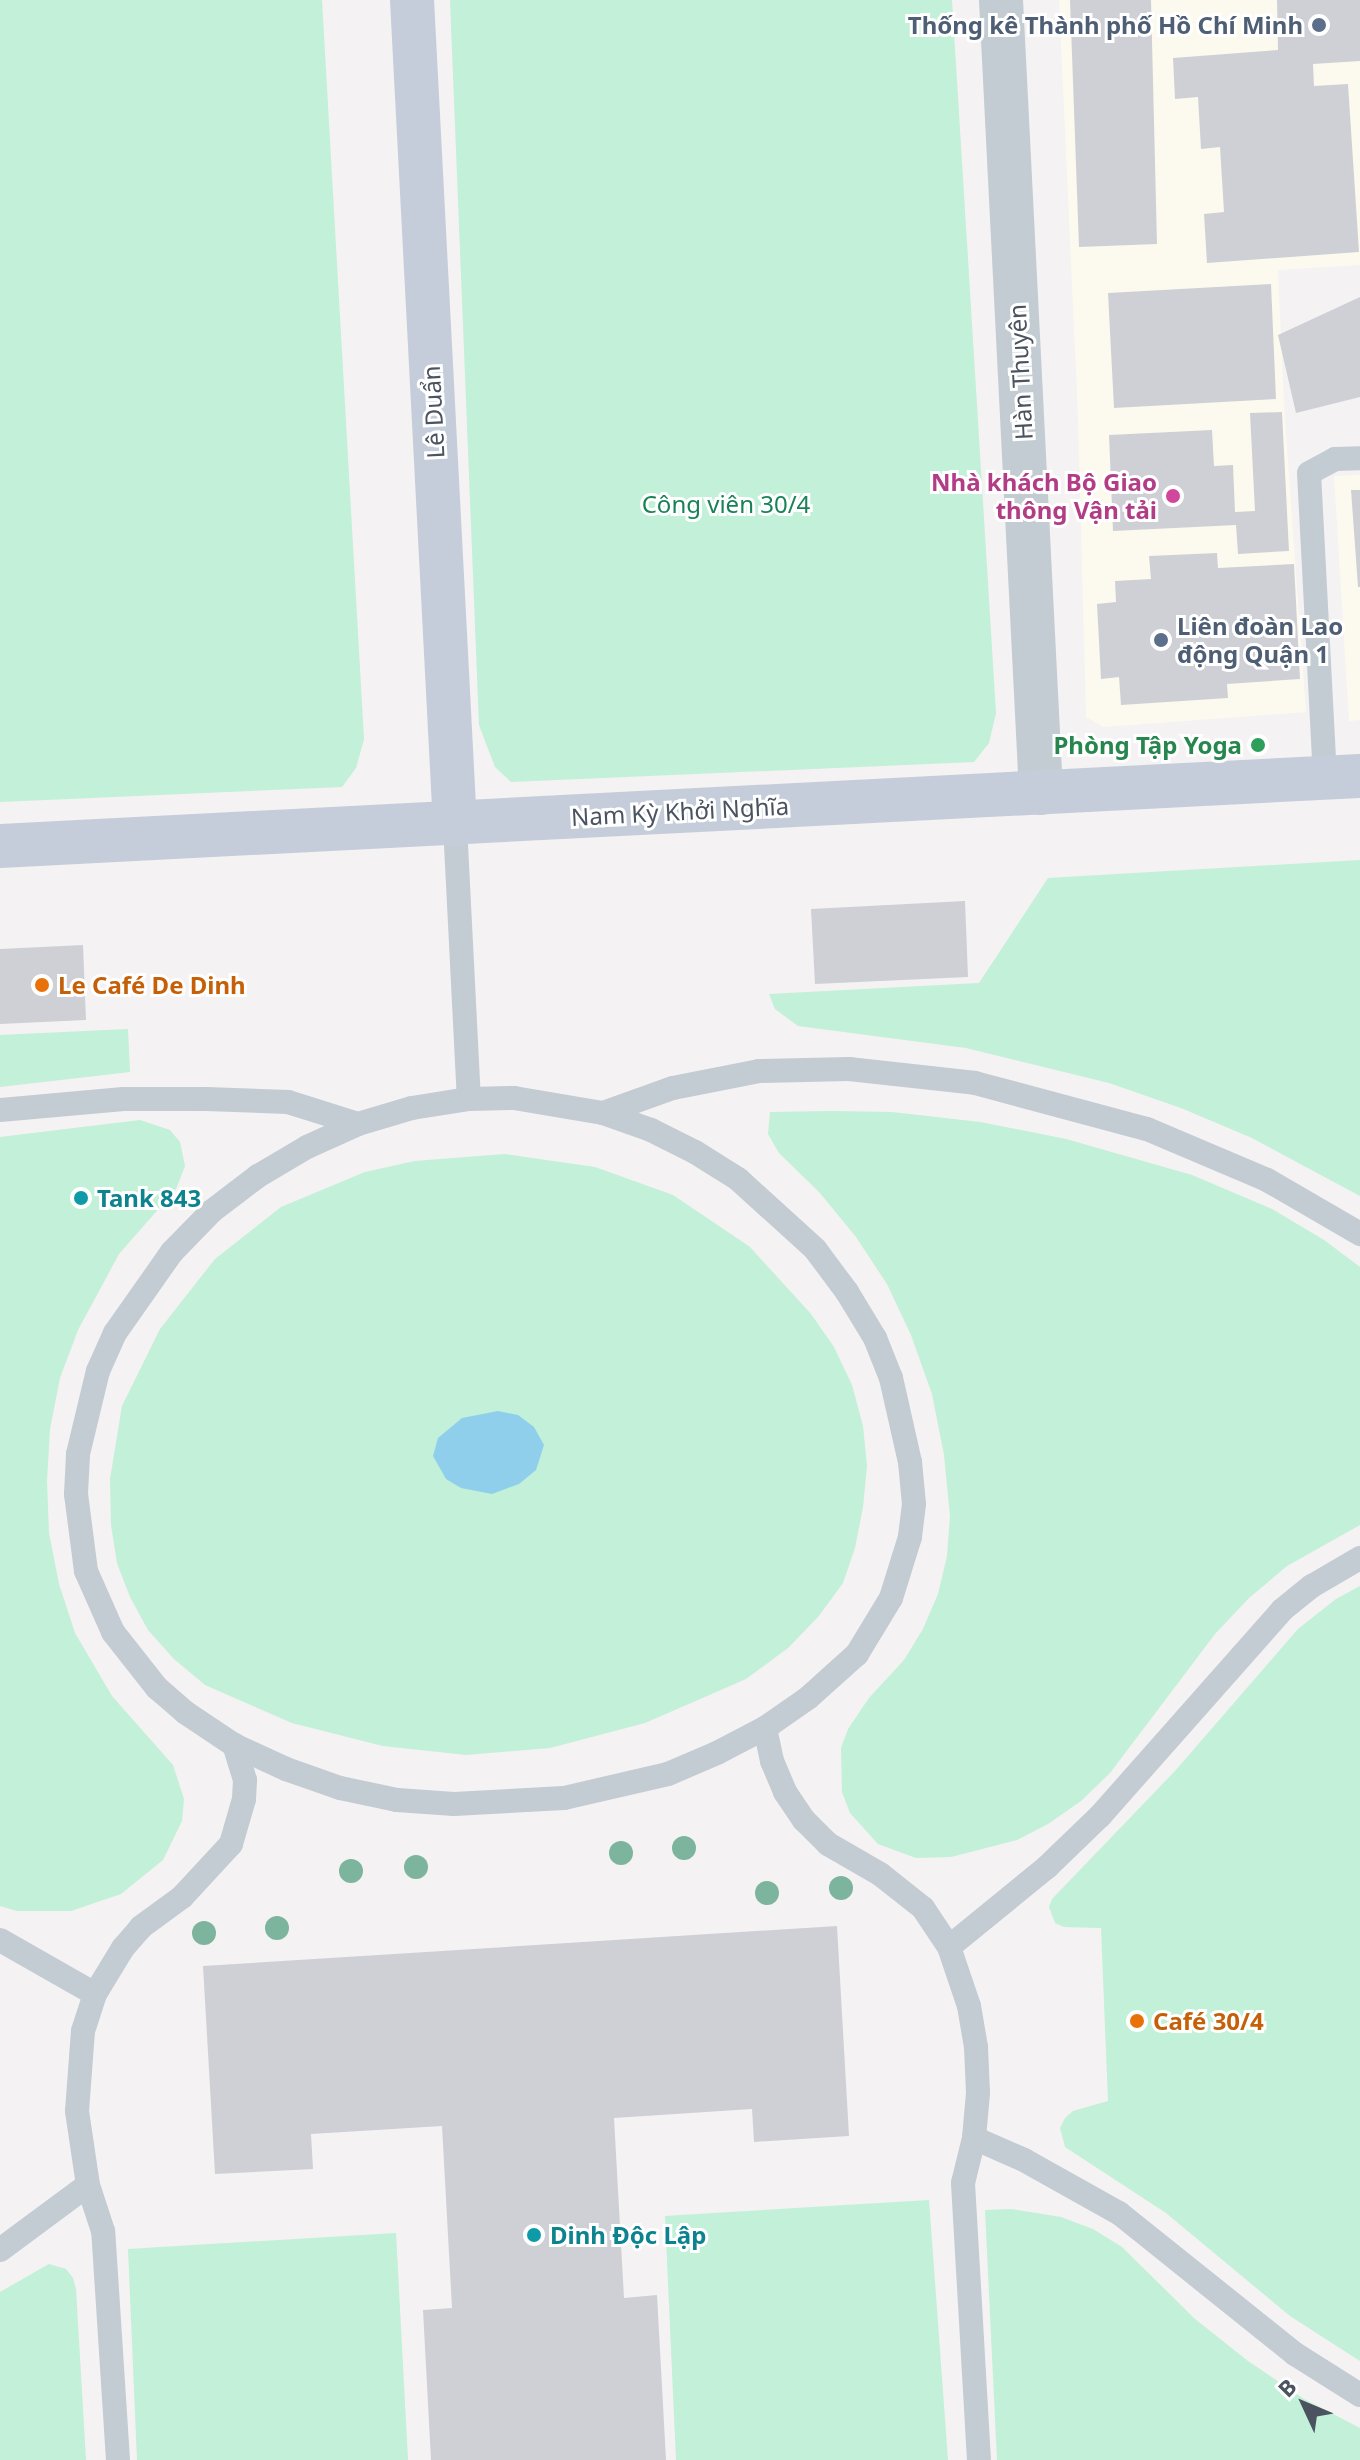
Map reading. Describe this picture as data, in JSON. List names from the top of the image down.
{
  "streets": {
    "main road": ["Lê Duẩn", "Nam Kỳ Khởi Nghĩa"],
    "street": ["Hàn Thuyên"]
  },
  "crossings": [
    ["Hàn Thuyên", "Nam Kỳ Khởi Nghĩa"],
    ["Lê Duẩn", "Nam Kỳ Khởi Nghĩa"]
  ],
  "parks": ["Công viên 30/4"],
  "places": [
    "Thống kê Thành phố Hồ Chí Minh",
    "Nhà khách Bộ Giao thông Vận tải",
    "Liên đoàn Lao động Quận 1",
    "Phòng Tập Yoga",
    "Le Café De Dinh",
    "Tank 843",
    "Café 30/4",
    "Dinh Độc Lập"
  ],
  "north": "top left"
}
